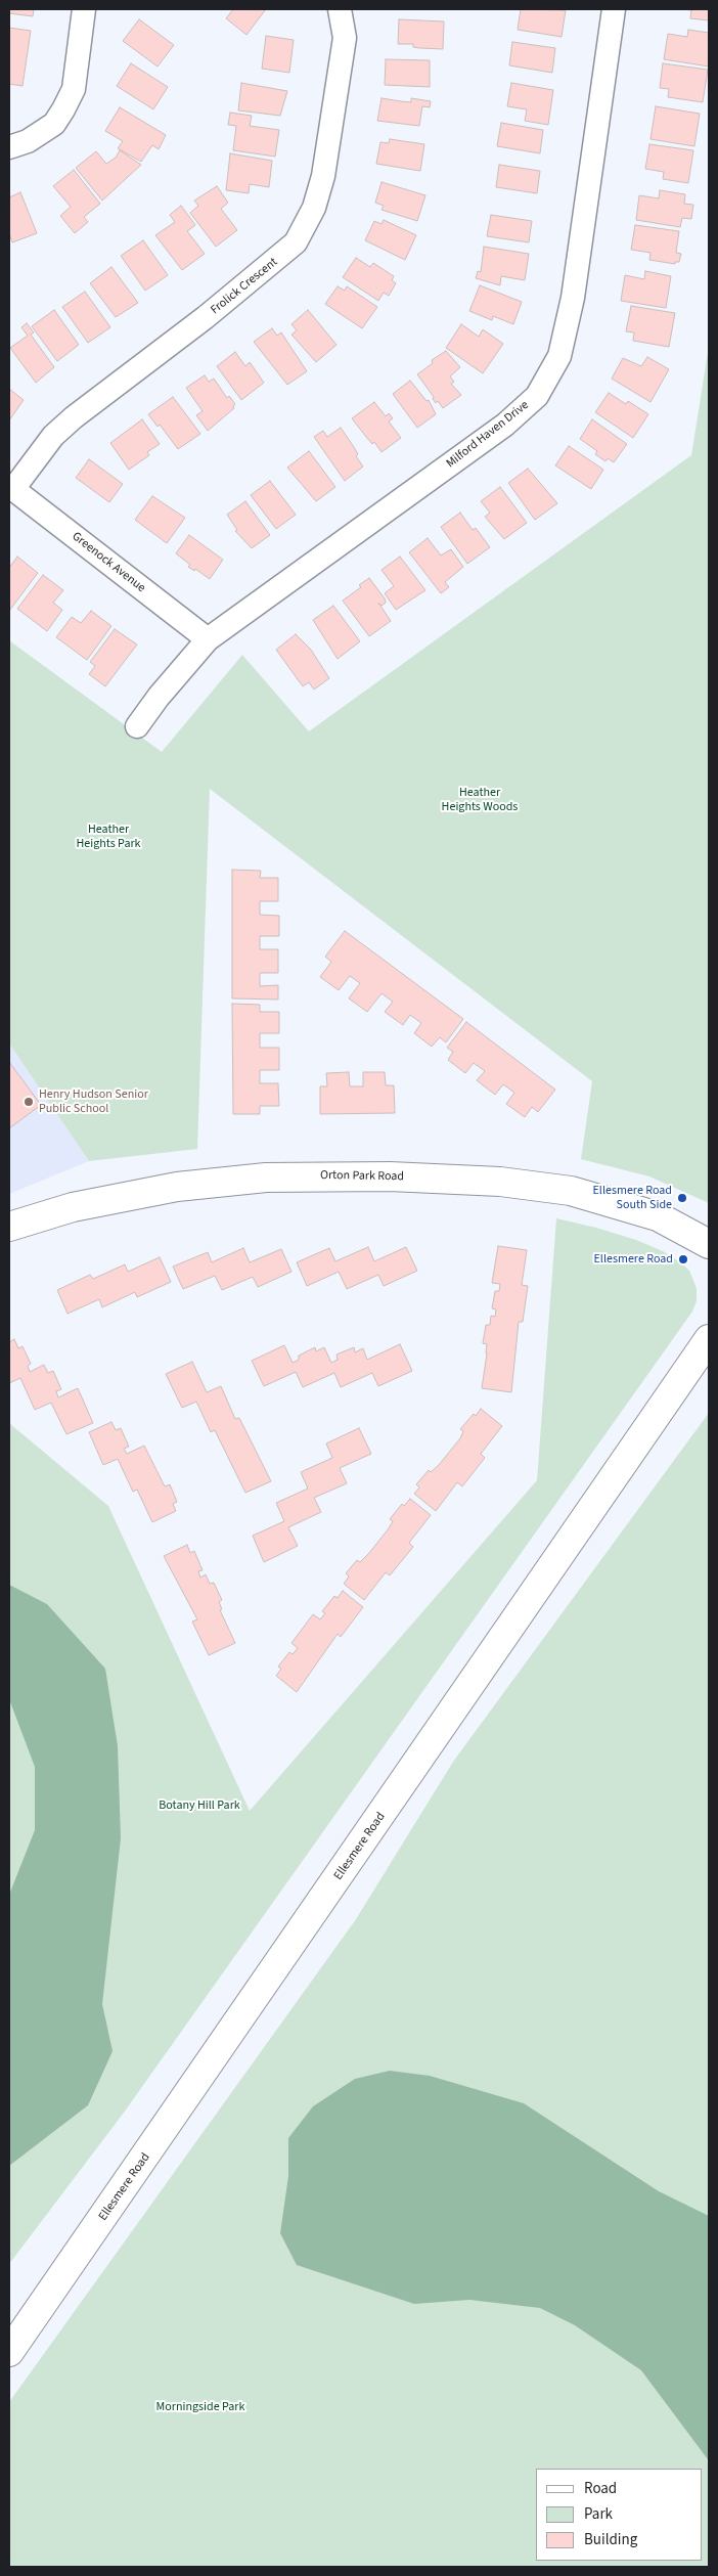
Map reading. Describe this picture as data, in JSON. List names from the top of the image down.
{
  "streets": {
    "main road": ["Orton Park Road", "Ellesmere Road"],
    "street": ["Frolick Crescent", "Milford Haven Drive", "Greenock Avenue"]
  },
  "crossings": [
    ["Frolick Crescent", "Greenock Avenue"],
    ["Milford Haven Drive", "Greenock Avenue"]
  ],
  "parks": [
    "Heather Heights Woods",
    "Heather Heights Park",
    "Botany Hill Park",
    "Morningside Park"
  ],
  "places": ["Henry Hudson Senior Public School", "Ellesmere Road South Side", "Ellesmere Road"],
  "legend": ["Road", "Park", "Building"]
}
